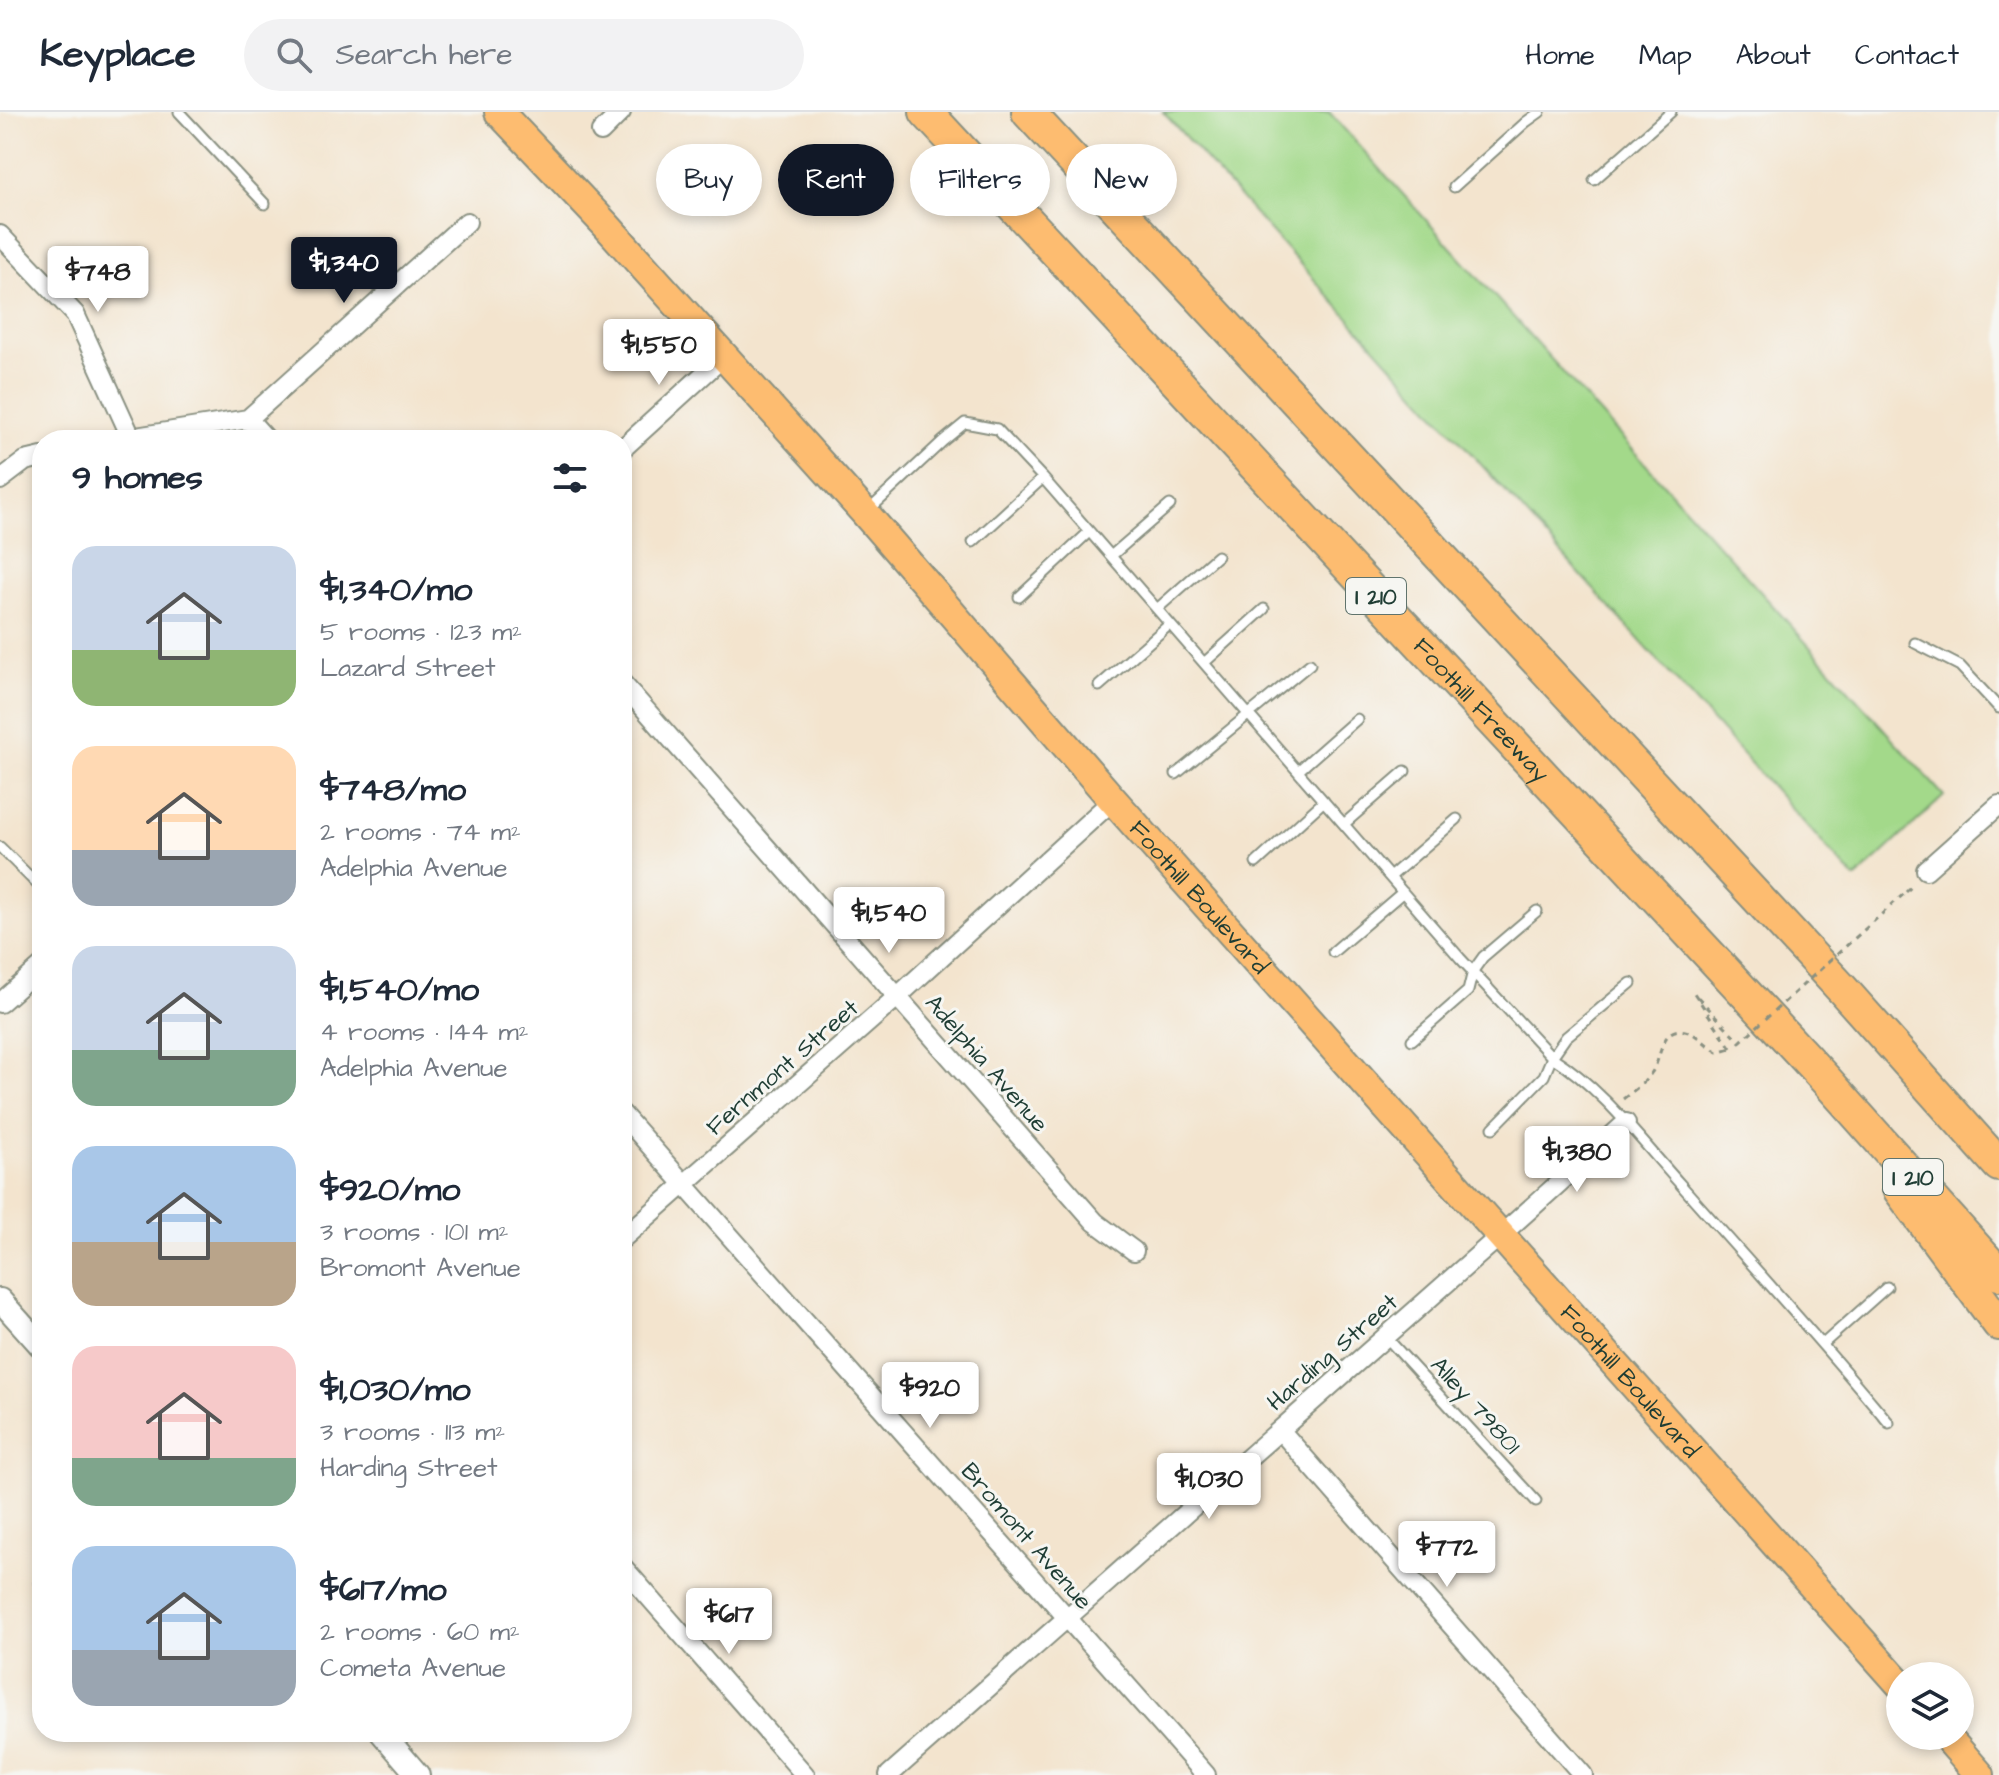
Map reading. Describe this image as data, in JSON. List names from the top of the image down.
{
  "streets": {
    "highway": ["I 210", "Foothill Freeway"],
    "main road": ["Foothill Boulevard"],
    "street": [
      "Adelphia Avenue",
      "Fernmont Street",
      "Harding Street",
      "Bromont Avenue"
    ],
    "lane": ["Alley 79801"]
  },
  "crossings": [
    ["Foothill Boulevard", "Fernmont Street"],
    ["Foothill Boulevard", "Harding Street"],
    ["Adelphia Avenue", "Fernmont Street"],
    ["Fernmont Street", "Bromont Avenue"],
    ["Harding Street", "Alley 79801"],
    ["Harding Street", "Bromont Avenue"]
  ],
  "page": {
    "header": "Keyplace",
    "search": "Search here",
    "nav": [
      "Home",
      "Map",
      "About",
      "Contact"
    ],
    "chip": [
      "Buy",
      "Rent",
      "Filters",
      "New"
    ],
    "price": [
      "$1,340",
      "$748",
      "$1,550",
      "$1,540",
      "$1,380",
      "$920",
      "$1,030",
      "$772",
      "$617"
    ],
    "heading": "9 homes",
    "list": [
      {
        "name": "$1,340/mo",
        "note": "5 rooms · 123 m² · Lazard Street"
      },
      {
        "name": "$748/mo",
        "note": "2 rooms · 74 m² · Adelphia Avenue"
      },
      {
        "name": "$1,540/mo",
        "note": "4 rooms · 144 m² · Adelphia Avenue"
      },
      {
        "name": "$920/mo",
        "note": "3 rooms · 101 m² · Bromont Avenue"
      },
      {
        "name": "$1,030/mo",
        "note": "3 rooms · 113 m² · Harding Street"
      },
      {
        "name": "$617/mo",
        "note": "2 rooms · 60 m² · Cometa Avenue"
      }
    ]
  }
}
